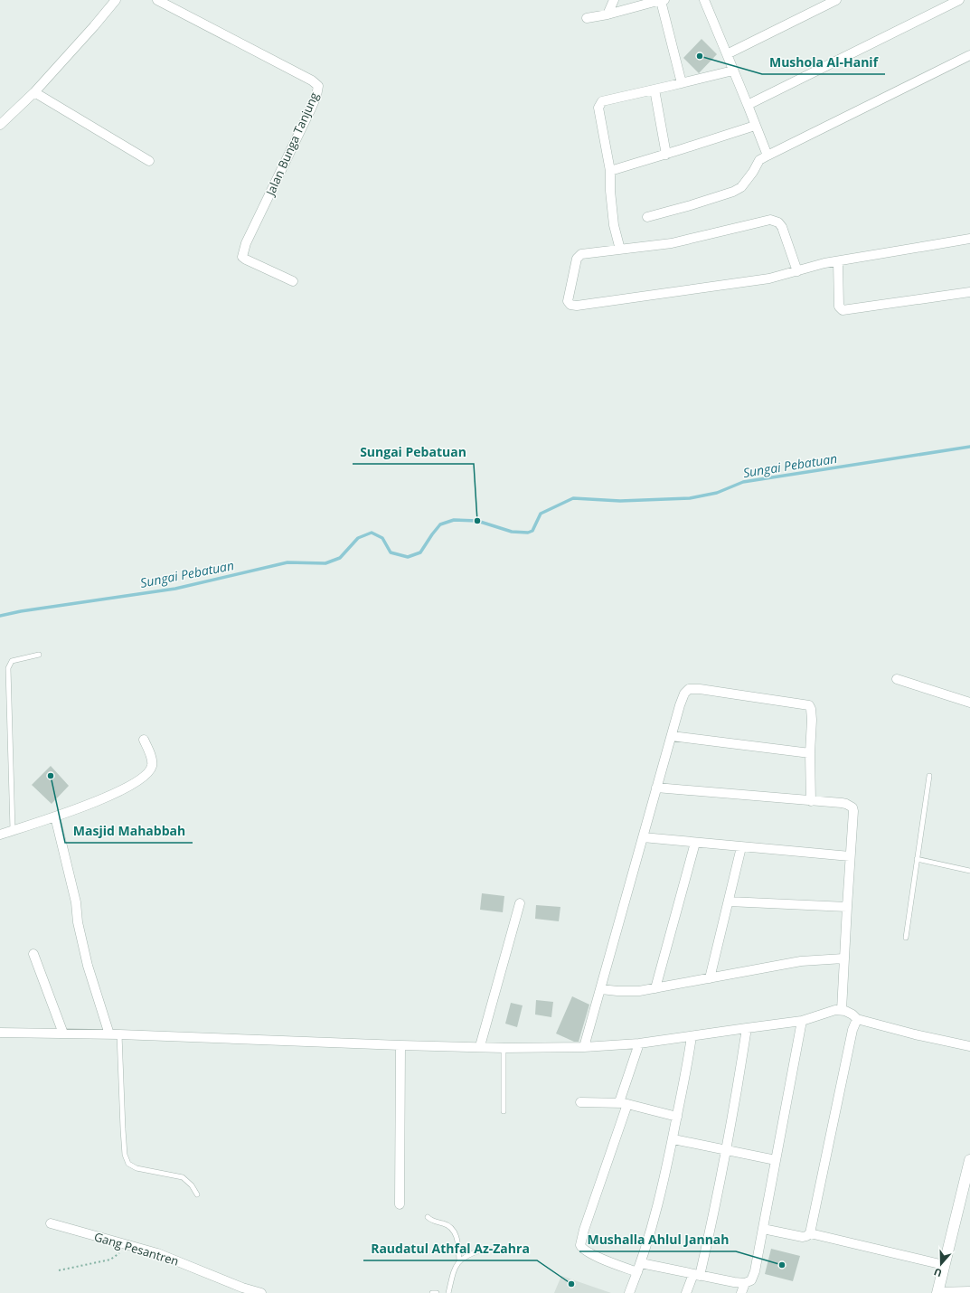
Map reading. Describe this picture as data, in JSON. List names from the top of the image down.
{
  "streets": {
    "street": ["Jalan Bunga Tanjung", "Gang Pesantren"]
  },
  "water": ["Sungai Pebatuan"],
  "places": [
    "Mushola Al-Hanif",
    "Sungai Pebatuan",
    "Masjid Mahabbah",
    "Mushalla Ahlul Jannah",
    "Raudatul Athfal Az-Zahra"
  ],
  "north": "bottom"
}
